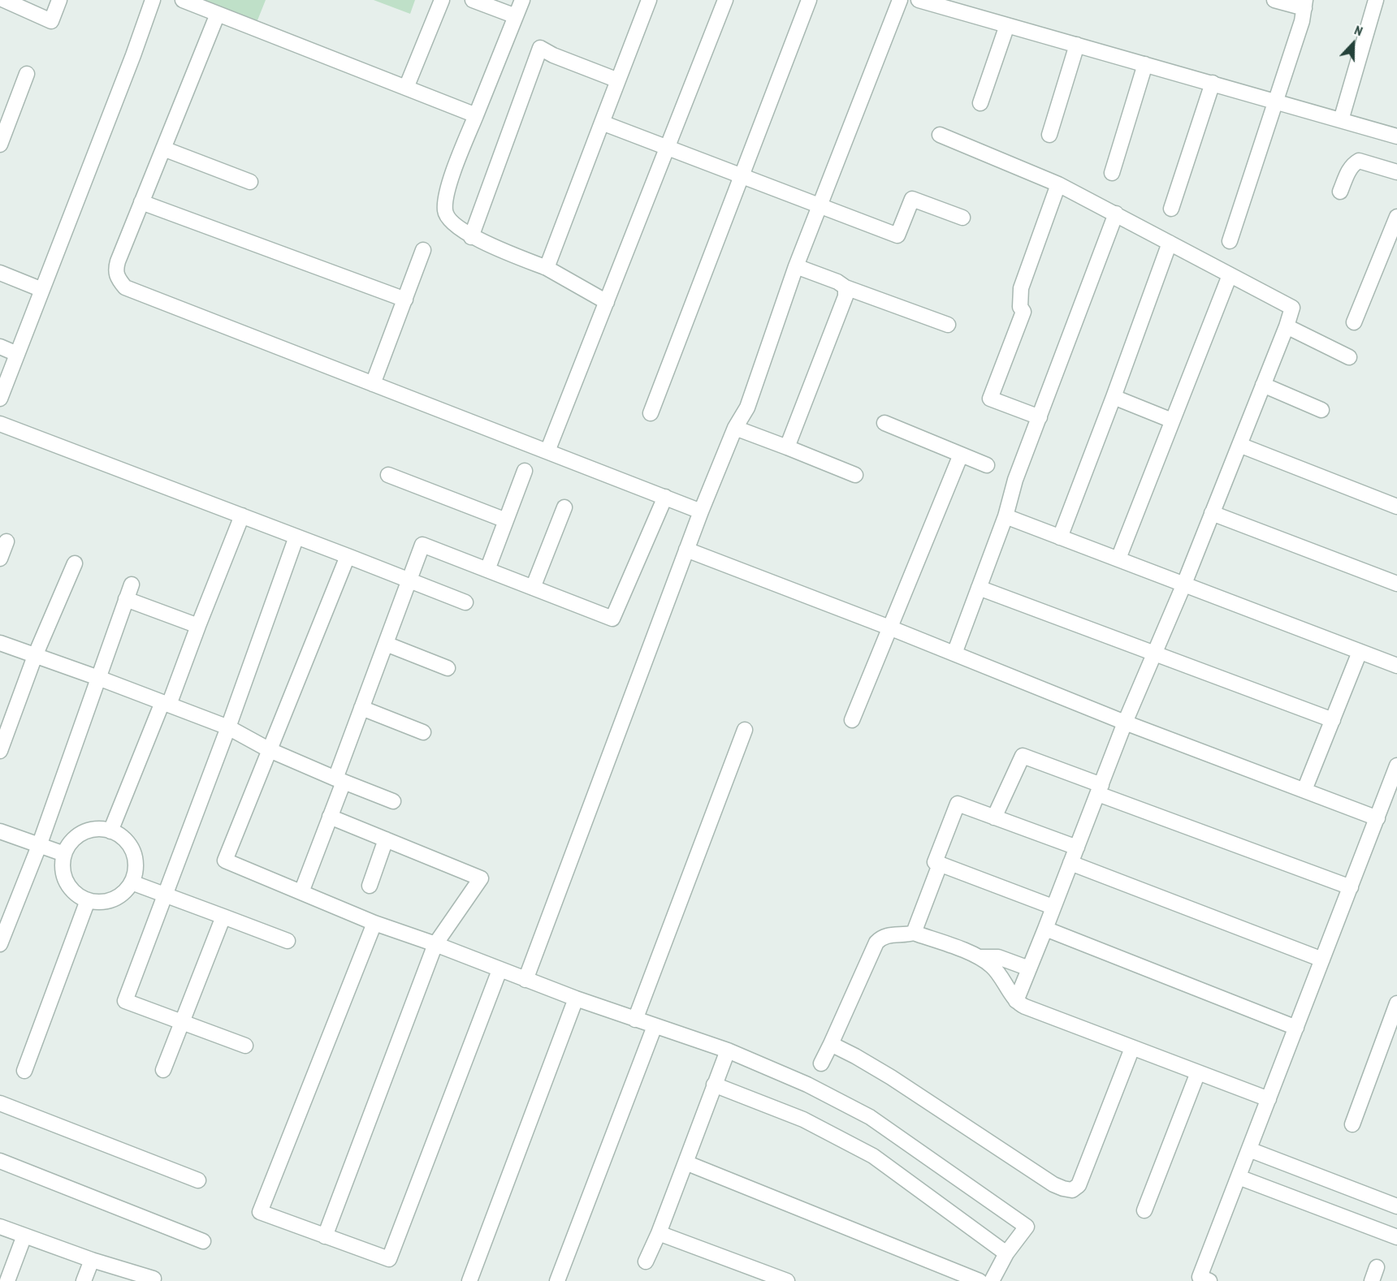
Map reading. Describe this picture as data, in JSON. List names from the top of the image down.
{
  "north": "top"
}
